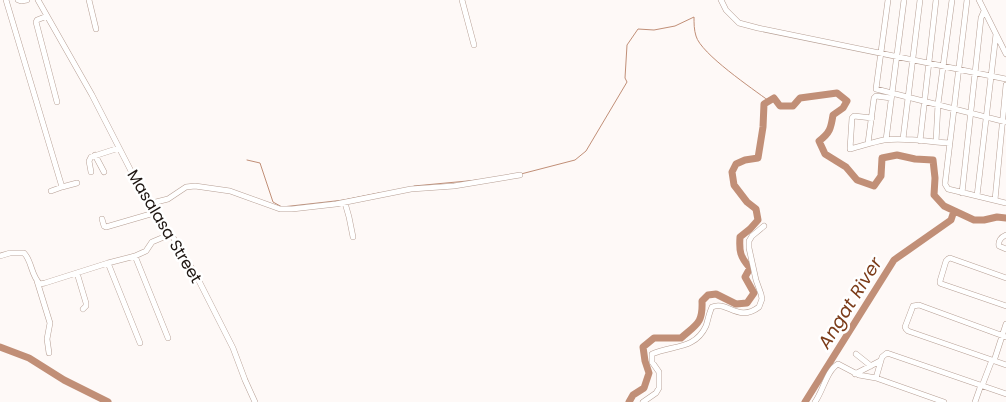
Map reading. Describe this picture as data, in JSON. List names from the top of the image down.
{
  "streets": {
    "street": ["Masalasa Street"]
  },
  "water": ["Angat River"]
}
